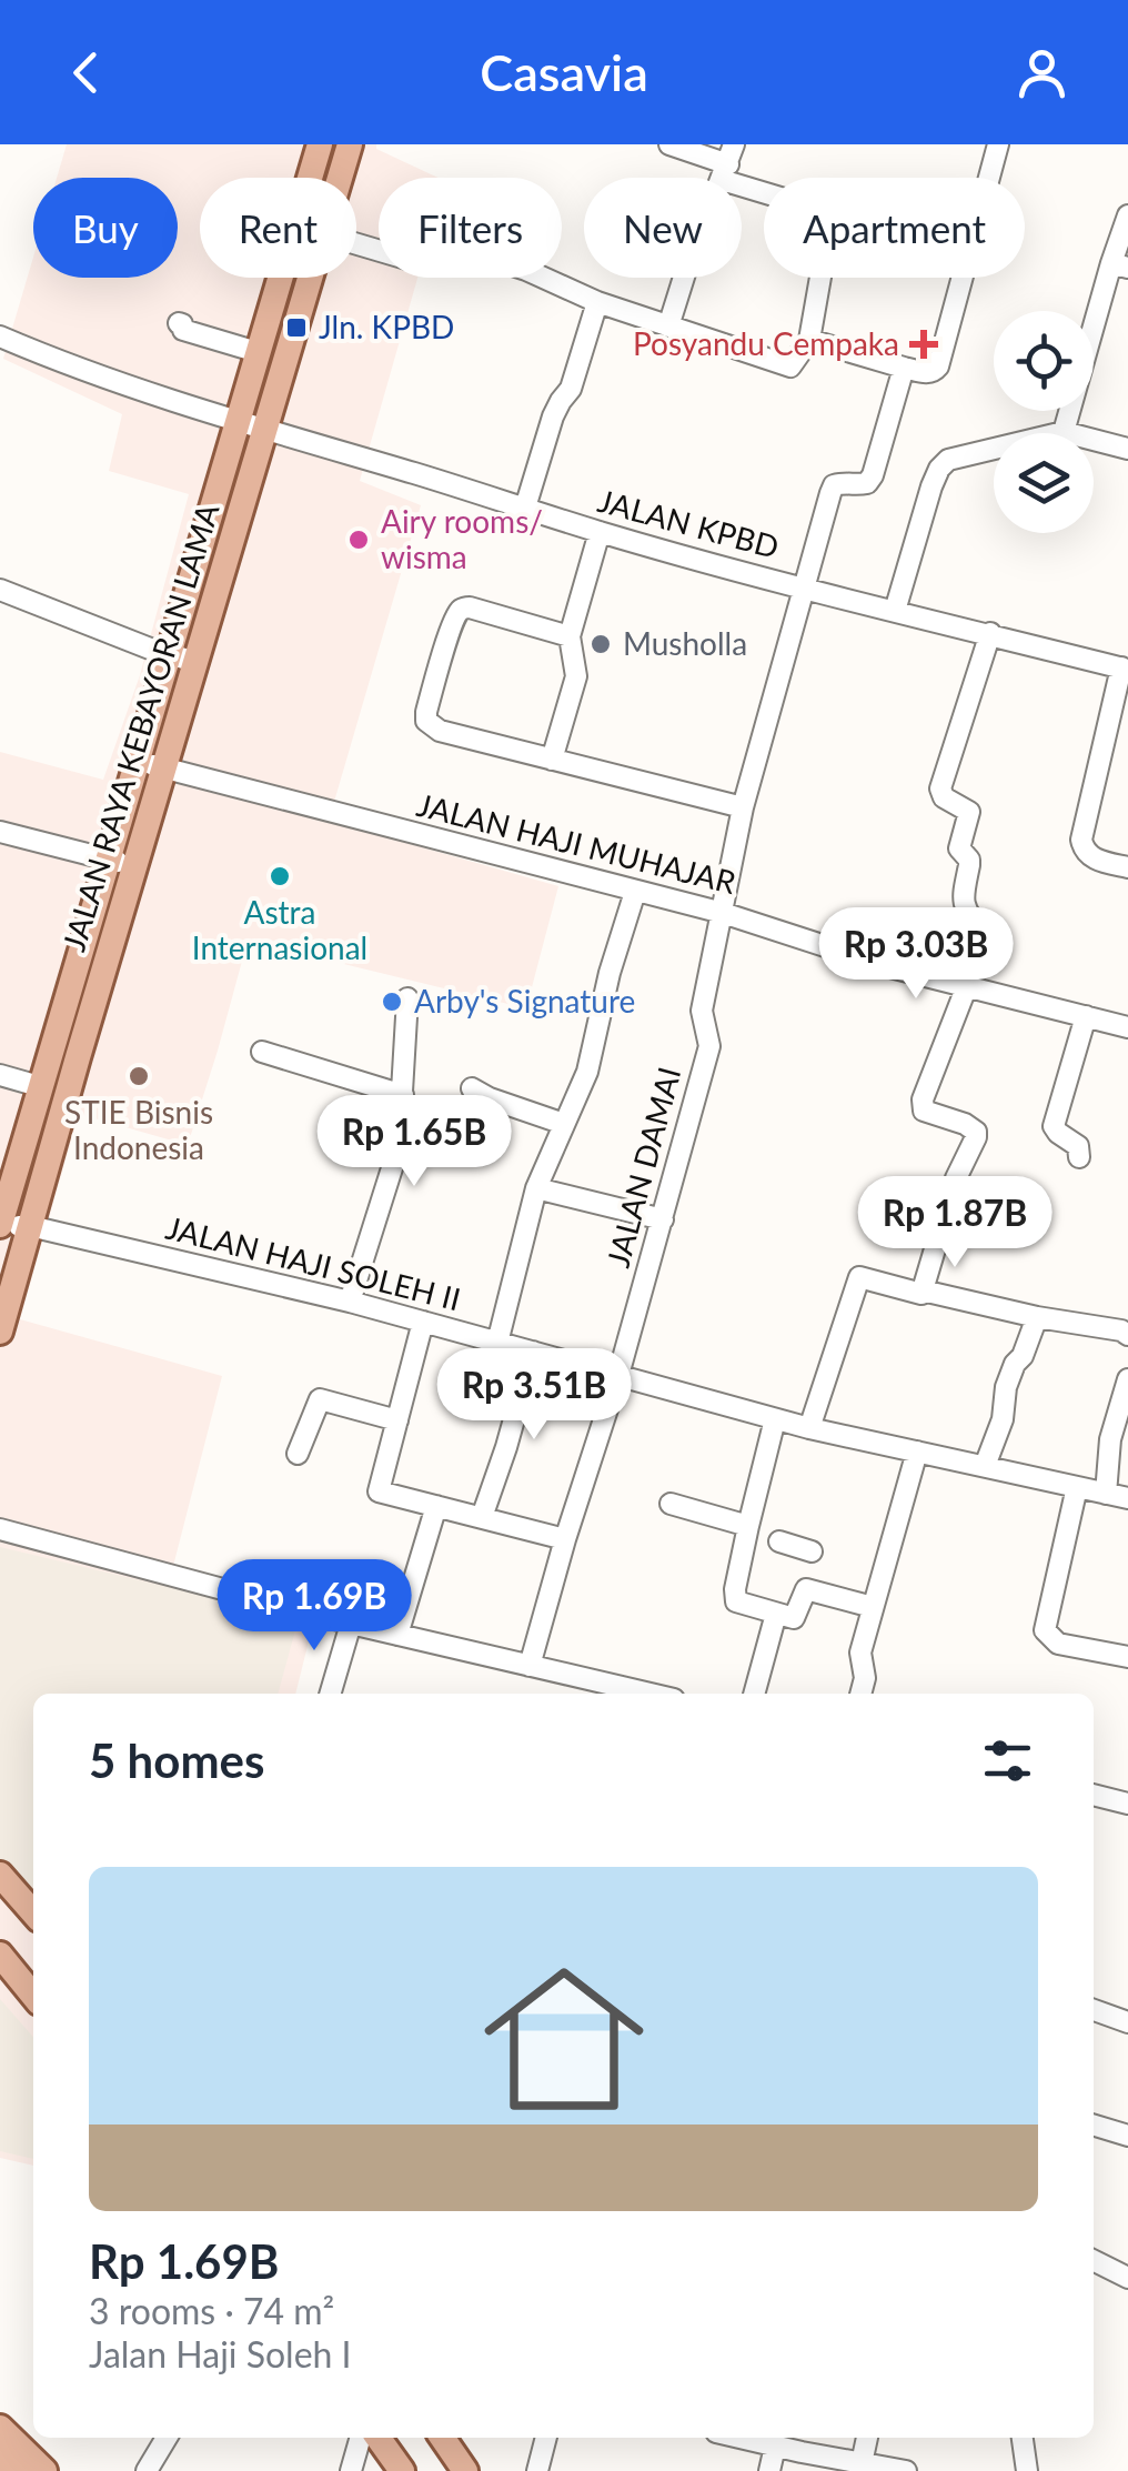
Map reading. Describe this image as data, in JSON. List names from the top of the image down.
{
  "streets": {
    "main road": ["JALAN RAYA KEBAYORAN LAMA"],
    "street": [
      "JALAN KPBD",
      "JALAN HAJI MUHAJAR",
      "JALAN DAMAI",
      "JALAN HAJI SOLEH II"
    ]
  },
  "crossings": [
    ["JALAN KPBD", "JALAN RAYA KEBAYORAN LAMA"],
    ["JALAN KPBD", "JALAN DAMAI"],
    ["JALAN RAYA KEBAYORAN LAMA", "JALAN HAJI MUHAJAR"],
    ["JALAN RAYA KEBAYORAN LAMA", "JALAN HAJI SOLEH II"],
    ["JALAN HAJI MUHAJAR", "JALAN DAMAI"],
    ["JALAN DAMAI", "JALAN HAJI SOLEH II"]
  ],
  "places": {
    "transit": ["Jln. KPBD"],
    "health": ["Posyandu Cempaka"],
    "other": [
      "Airy rooms/ wisma",
      "Musholla",
      "Astra Internasional",
      "Arby's Signature",
      "STIE Bisnis Indonesia"
    ]
  },
  "page": {
    "header": "Casavia",
    "chip": [
      "Buy",
      "Rent",
      "Filters",
      "New",
      "Apartment"
    ],
    "price": [
      "Rp 3.03B",
      "Rp 1.65B",
      "Rp 1.87B",
      "Rp 3.51B",
      "Rp 1.69B"
    ],
    "heading": "5 homes",
    "list": [
      {
        "name": "Rp 1.69B",
        "note": "3 rooms · 74 m² · Jalan Haji Soleh I"
      }
    ]
  }
}
